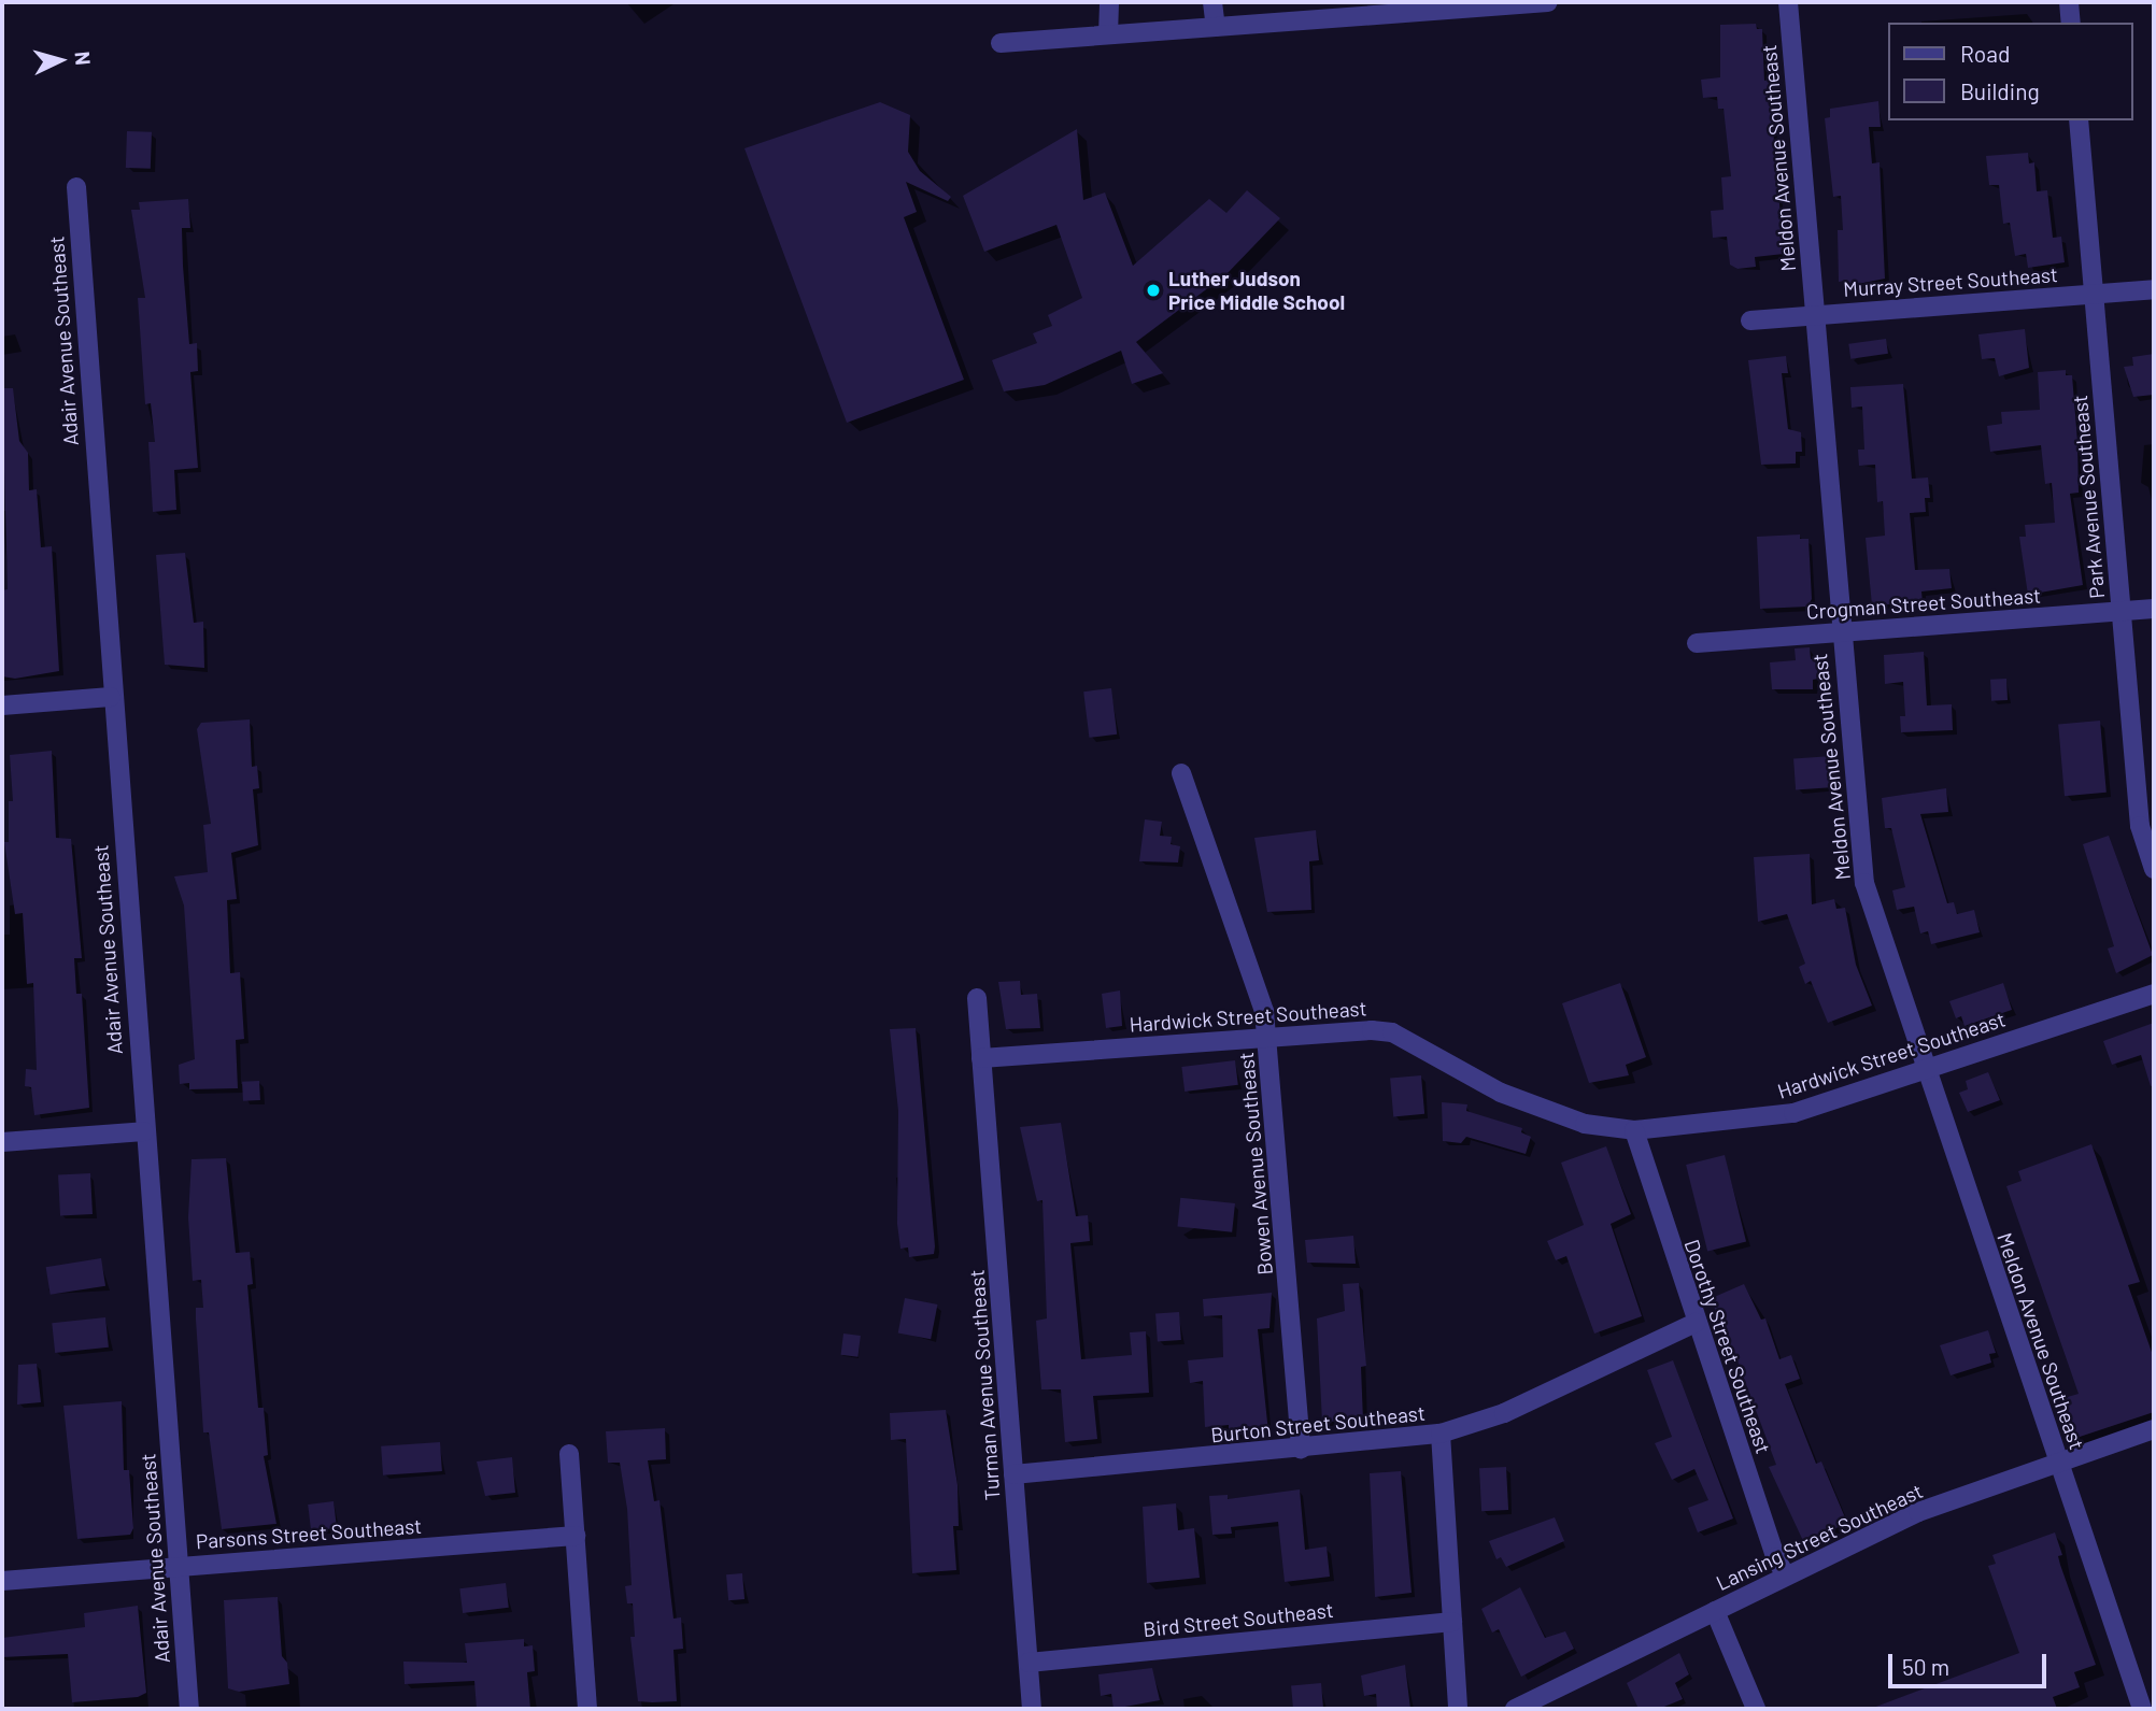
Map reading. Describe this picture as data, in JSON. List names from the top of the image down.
{
  "streets": {
    "street": [
      "Meldon Avenue Southeast",
      "Murray Street Southeast",
      "Adair Avenue Southeast",
      "Park Avenue Southeast",
      "Crogman Street Southeast",
      "Hardwick Street Southeast",
      "Bowen Avenue Southeast",
      "Dorothy Street Southeast",
      "Turman Avenue Southeast",
      "Burton Street Southeast",
      "Parsons Street Southeast",
      "Lansing Street Southeast",
      "Bird Street Southeast"
    ]
  },
  "crossings": [
    ["Meldon Avenue Southeast", "Murray Street Southeast"],
    ["Meldon Avenue Southeast", "Crogman Street Southeast"],
    ["Meldon Avenue Southeast", "Hardwick Street Southeast"],
    ["Meldon Avenue Southeast", "Lansing Street Southeast"],
    ["Murray Street Southeast", "Park Avenue Southeast"],
    ["Adair Avenue Southeast", "Parsons Street Southeast"],
    ["Park Avenue Southeast", "Crogman Street Southeast"],
    ["Hardwick Street Southeast", "Bowen Avenue Southeast"],
    ["Hardwick Street Southeast", "Dorothy Street Southeast"],
    ["Hardwick Street Southeast", "Turman Avenue Southeast"],
    ["Bowen Avenue Southeast", "Burton Street Southeast"],
    ["Dorothy Street Southeast", "Burton Street Southeast"],
    ["Dorothy Street Southeast", "Lansing Street Southeast"],
    ["Turman Avenue Southeast", "Burton Street Southeast"],
    ["Turman Avenue Southeast", "Bird Street Southeast"]
  ],
  "places": ["Luther Judson Price Middle School"],
  "legend": ["Road", "Building"],
  "scale_bar": "50 m",
  "north": "right"
}
